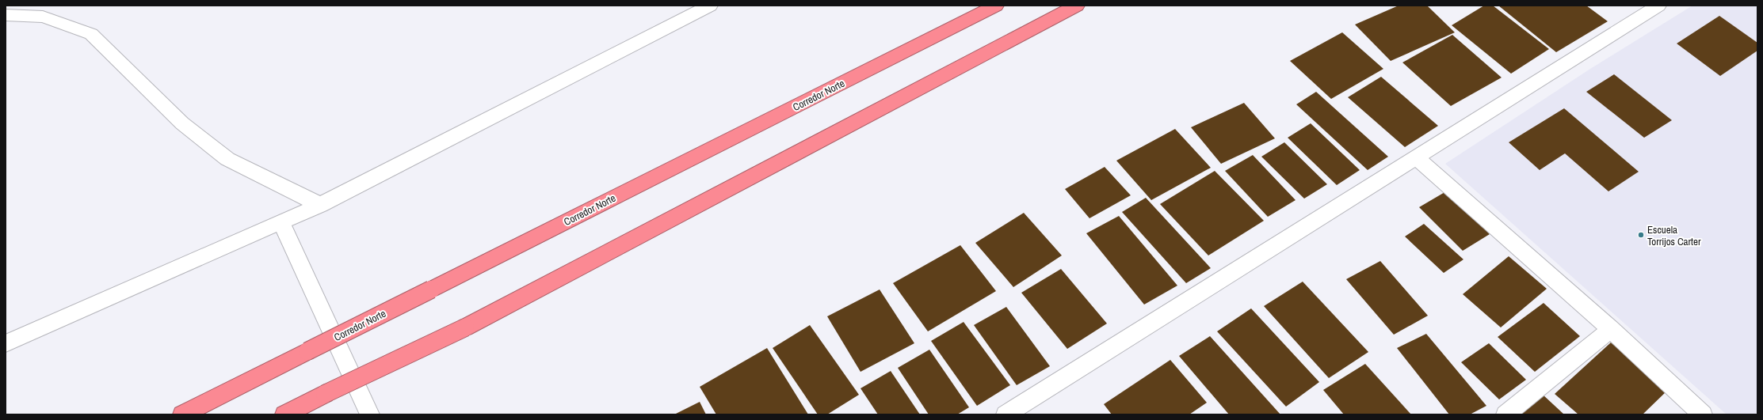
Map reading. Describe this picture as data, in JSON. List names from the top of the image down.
{
  "streets": {
    "highway": ["Corredor Norte"]
  },
  "places": ["Escuela Torrijos Carter"]
}
